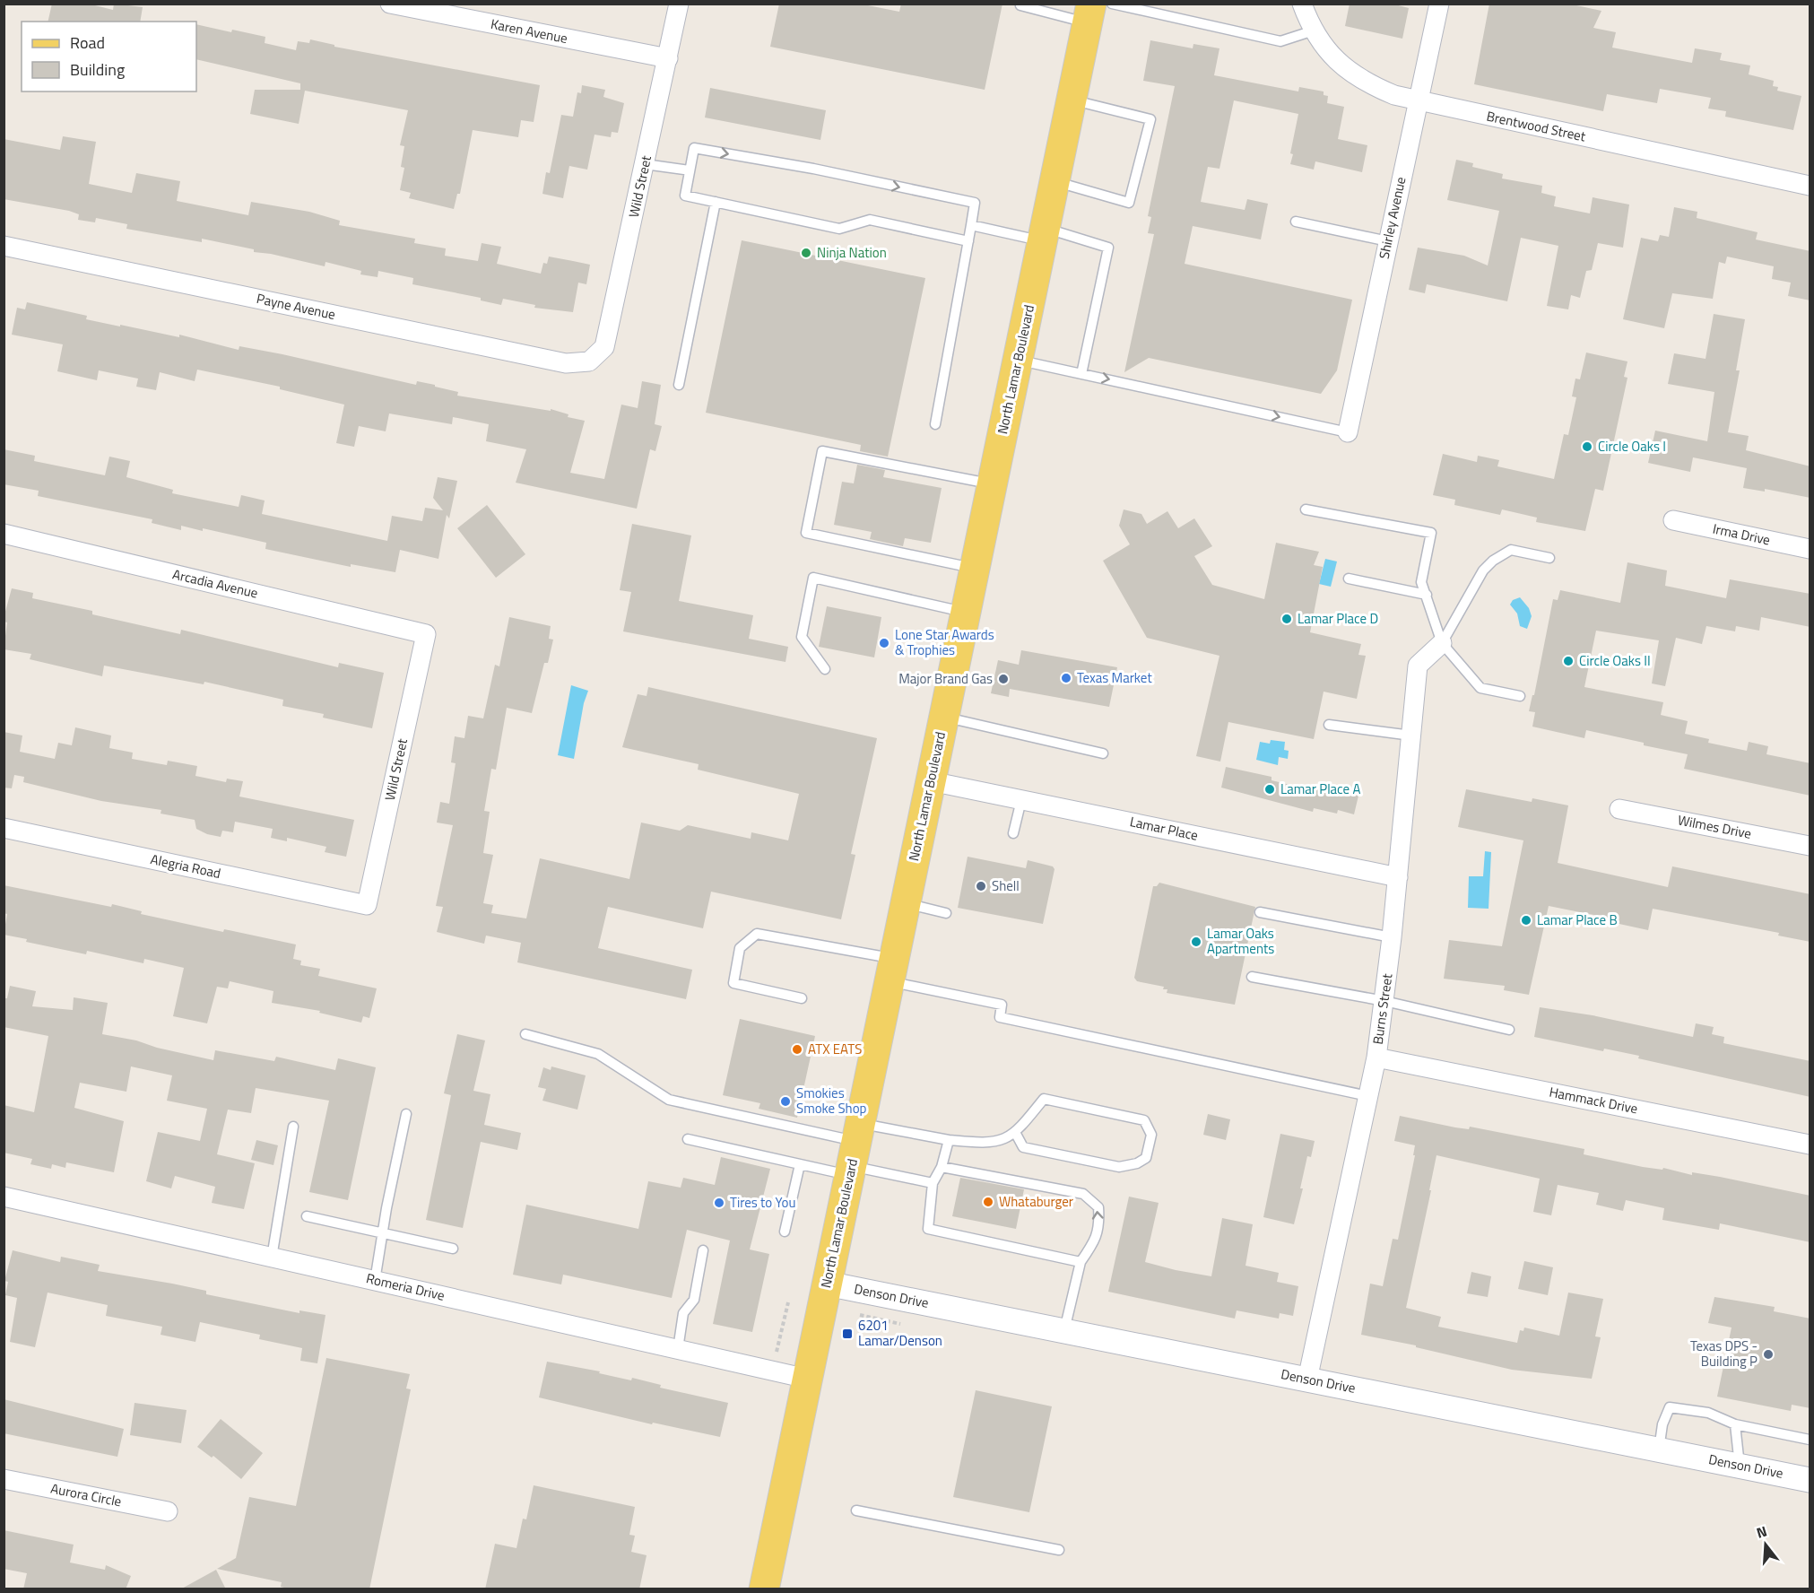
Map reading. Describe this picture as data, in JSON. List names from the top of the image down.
{
  "streets": {
    "main road": ["North Lamar Boulevard"],
    "street": [
      "Karen Avenue",
      "Brentwood Street",
      "Wild Street",
      "Shirley Avenue",
      "Payne Avenue",
      "Irma Drive",
      "Arcadia Avenue",
      "Wilmes Drive",
      "Lamar Place",
      "Alegria Road",
      "Burns Street",
      "Hammack Drive",
      "Romeria Drive",
      "Denson Drive",
      "Aurora Circle"
    ]
  },
  "crossings": [
    ["Karen Avenue", "Wild Street"],
    ["Brentwood Street", "Shirley Avenue"],
    ["Wild Street", "Payne Avenue"],
    ["Wild Street", "Arcadia Avenue"],
    ["Wild Street", "Alegria Road"],
    ["North Lamar Boulevard", "Lamar Place"],
    ["North Lamar Boulevard", "Romeria Drive"],
    ["North Lamar Boulevard", "Denson Drive"],
    ["Lamar Place", "Burns Street"],
    ["Burns Street", "Hammack Drive"],
    ["Burns Street", "Denson Drive"]
  ],
  "places": {
    "other": [
      "Ninja Nation",
      "Circle Oaks I",
      "Lamar Place D",
      "Lone Star Awards & Trophies",
      "Circle Oaks II",
      "Texas Market",
      "Major Brand Gas",
      "Lamar Place A",
      "Shell",
      "Lamar Place B",
      "Lamar Oaks Apartments",
      "ATX EATS",
      "Smokies Smoke Shop",
      "Whataburger",
      "Tires to You",
      "Texas DPS - Building P"
    ],
    "transit": ["6201 Lamar/Denson"]
  },
  "legend": ["Road", "Building"],
  "north": "top"
}
